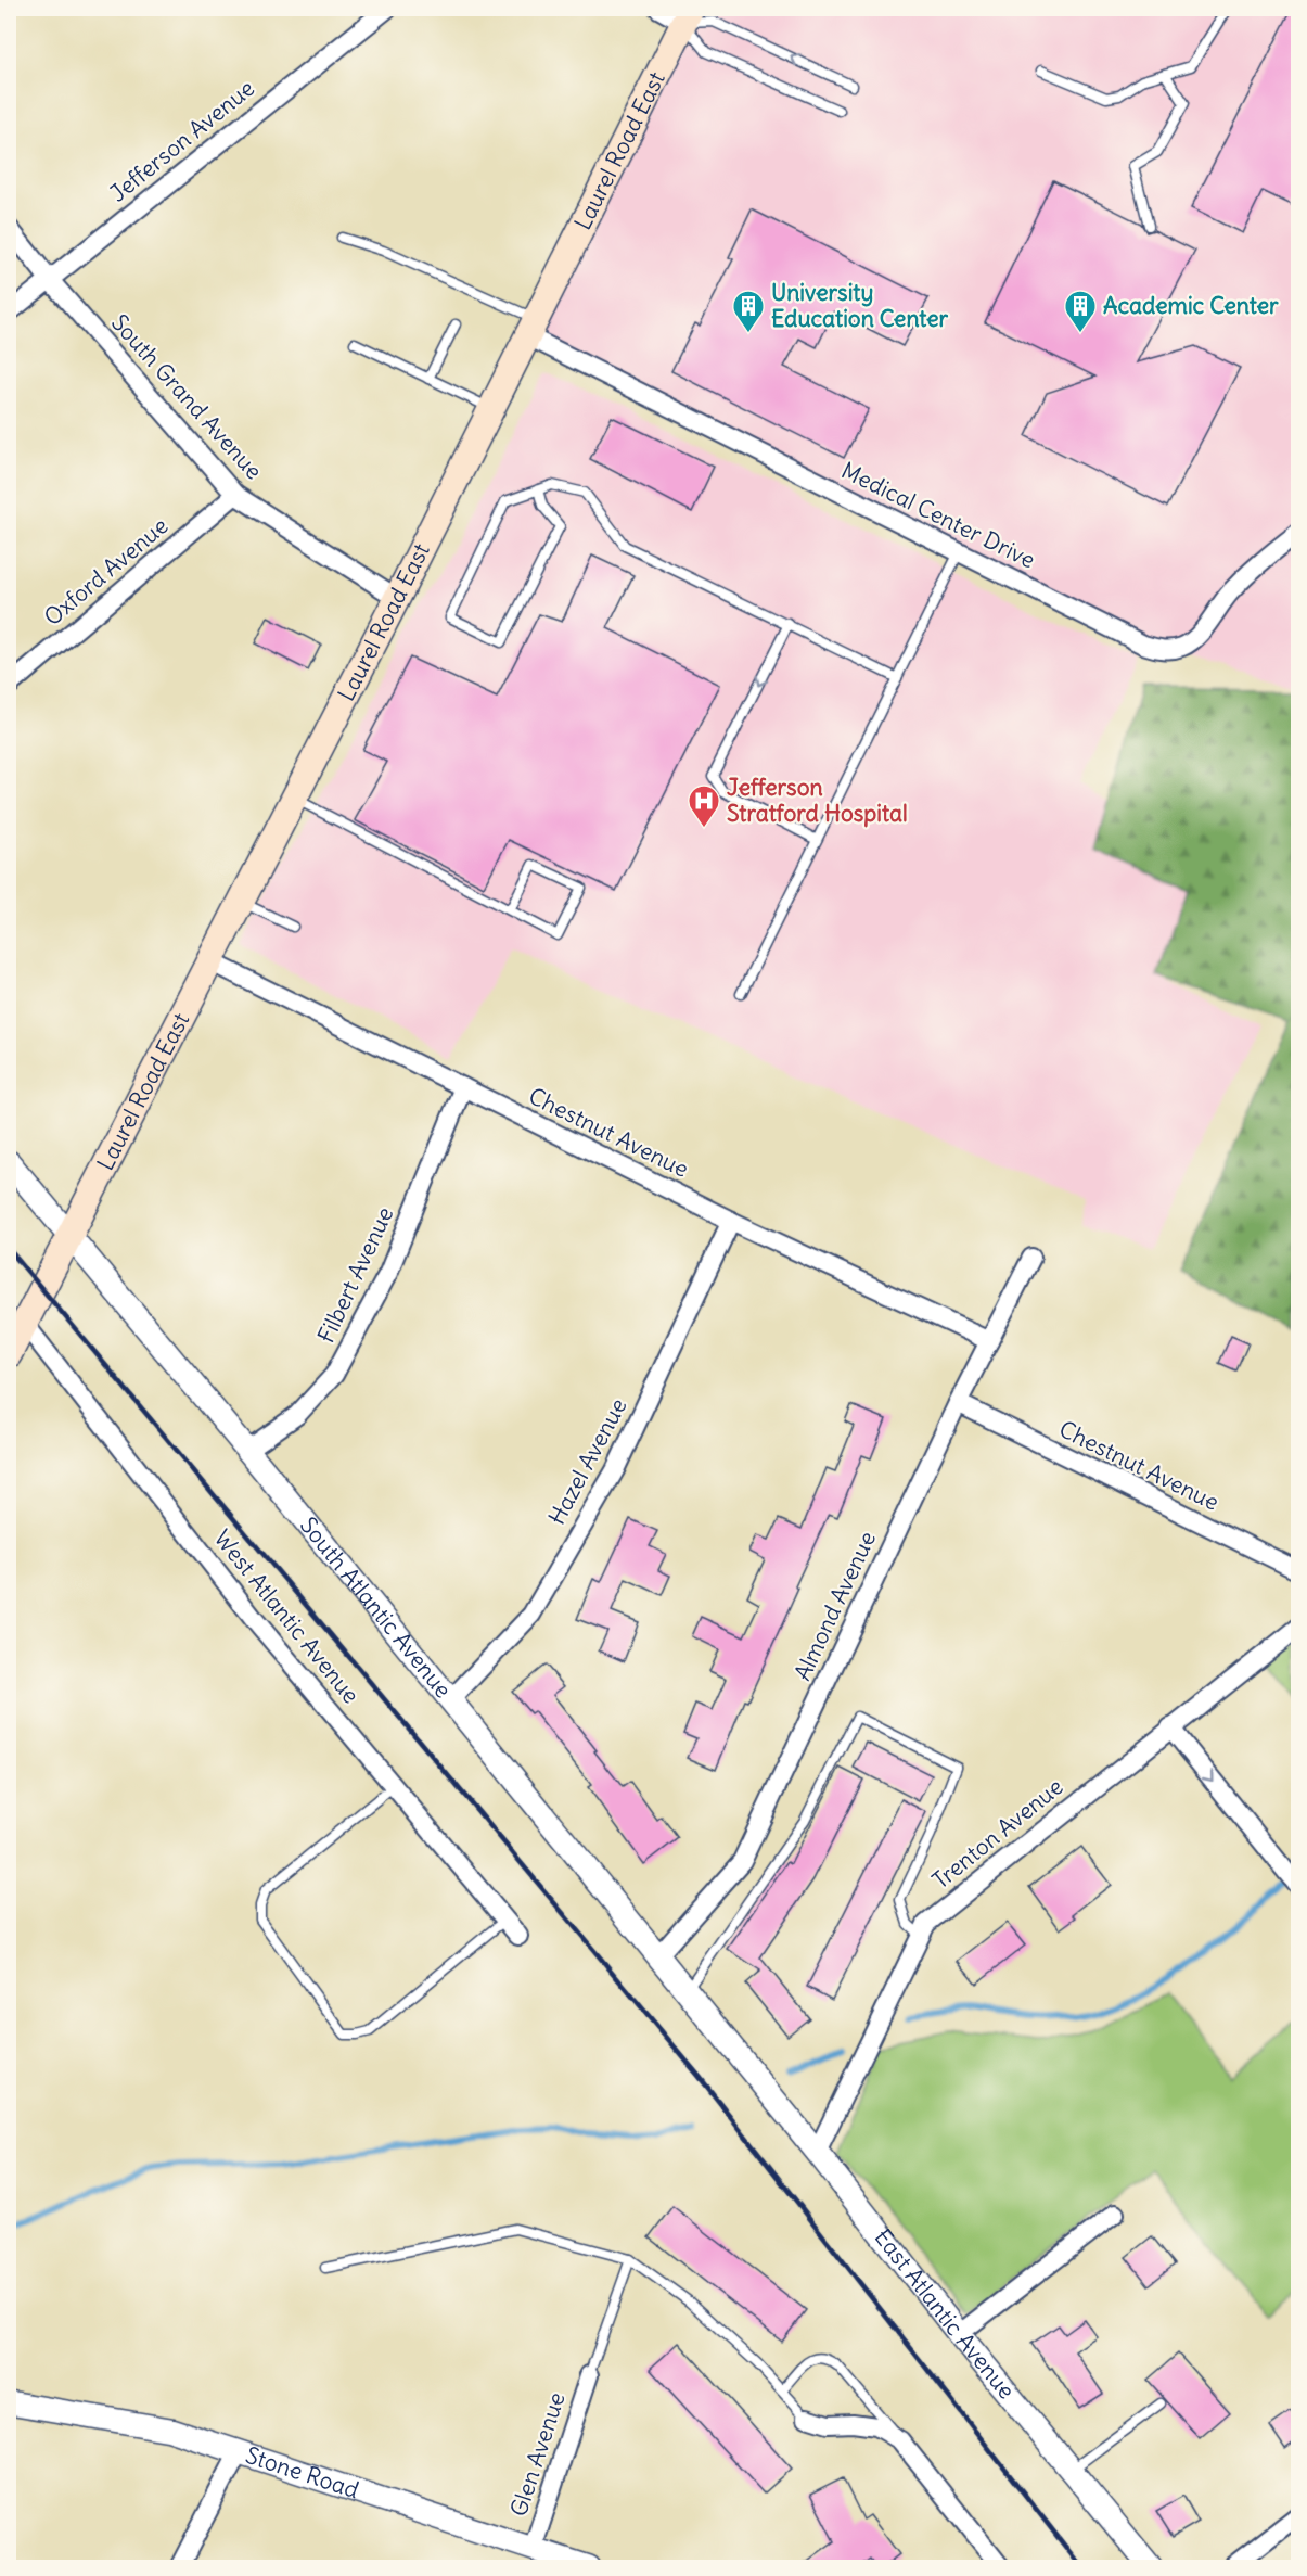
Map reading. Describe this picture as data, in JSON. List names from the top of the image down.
{
  "streets": {
    "main road": ["Laurel Road East"],
    "street": [
      "Jefferson Avenue",
      "South Grand Avenue",
      "Medical Center Drive",
      "Oxford Avenue",
      "Chestnut Avenue",
      "Filbert Avenue",
      "Hazel Avenue",
      "Almond Avenue",
      "South Atlantic Avenue",
      "West Atlantic Avenue",
      "Trenton Avenue",
      "East Atlantic Avenue",
      "Glen Avenue",
      "Stone Road"
    ]
  },
  "crossings": [
    ["Jefferson Avenue", "South Grand Avenue"],
    ["Laurel Road East", "South Grand Avenue"],
    ["Laurel Road East", "Medical Center Drive"],
    ["Laurel Road East", "Chestnut Avenue"],
    ["Laurel Road East", "South Atlantic Avenue"],
    ["Laurel Road East", "West Atlantic Avenue"],
    ["South Grand Avenue", "Oxford Avenue"],
    ["Chestnut Avenue", "Filbert Avenue"],
    ["Chestnut Avenue", "Hazel Avenue"],
    ["Chestnut Avenue", "Almond Avenue"],
    ["Filbert Avenue", "South Atlantic Avenue"],
    ["Hazel Avenue", "South Atlantic Avenue"],
    ["Almond Avenue", "South Atlantic Avenue"],
    ["South Atlantic Avenue", "East Atlantic Avenue"],
    ["Trenton Avenue", "East Atlantic Avenue"],
    ["Glen Avenue", "Stone Road"]
  ],
  "places": {
    "building": ["University Education Center", "Academic Center"],
    "hospital": ["Jefferson Stratford Hospital"]
  }
}
